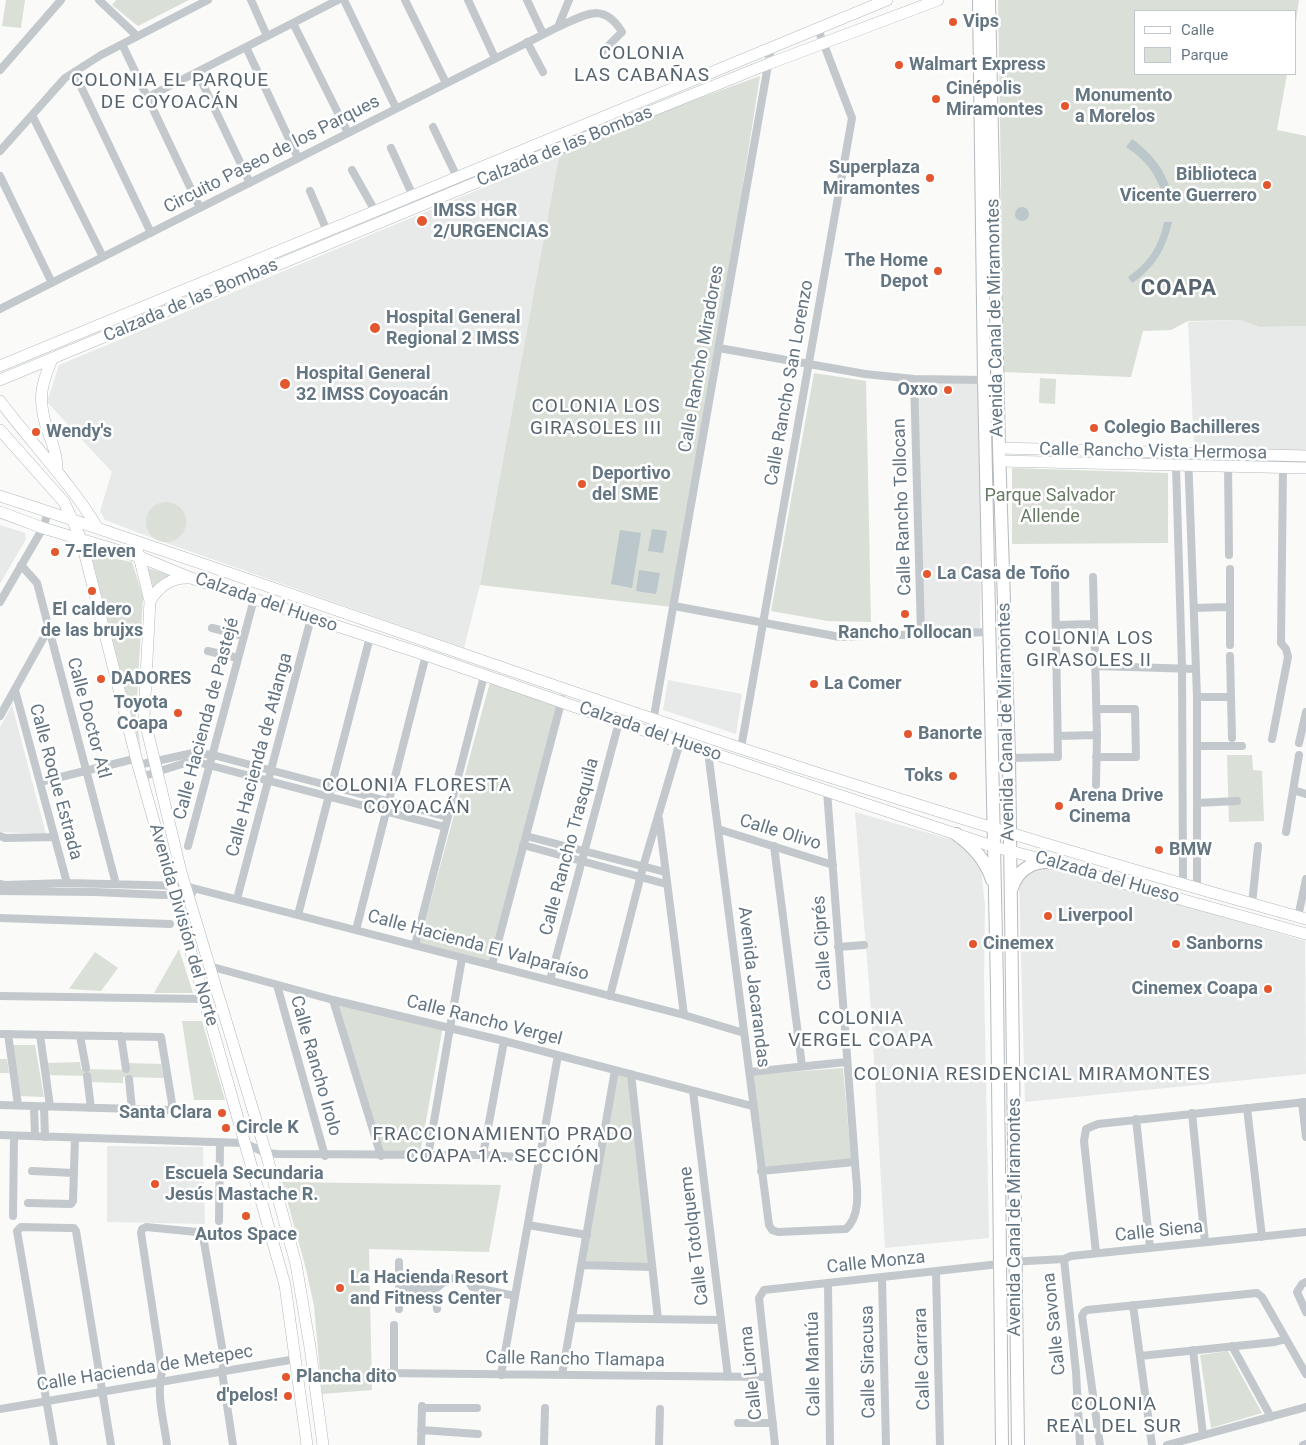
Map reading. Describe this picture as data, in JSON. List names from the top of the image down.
{
  "streets": {
    "main road": [
      "Calzada de las Bombas",
      "Avenida Canal de Miramontes",
      "Calle Rancho Vista Hermosa",
      "Calzada del Hueso",
      "Avenida División del Norte"
    ],
    "street": [
      "Circuito Paseo de los Parques",
      "Calle Rancho Miradores",
      "Calle Rancho San Lorenzo",
      "Calle Rancho Tollocan",
      "Calle Doctor Atl",
      "Calle Hacienda de Pastejé",
      "Calle Hacienda de Atlanga",
      "Calle Roque Estrada",
      "Calle Olivo",
      "Calle Rancho Trasquila",
      "Calle Ciprés",
      "Calle Hacienda El Valparaíso",
      "Avenida Jacarandas",
      "Calle Rancho Vergel",
      "Calle Rancho Irolo",
      "Calle Siena",
      "Calle Totolqueme",
      "Calle Monza",
      "Calle Savona",
      "Calle Carrara",
      "Calle Rancho Tlamapa",
      "Calle Siracusa",
      "Calle Mantúa",
      "Calle Hacienda de Metepec",
      "Calle Liorna"
    ]
  },
  "crossings": [
    ["Calzada de las Bombas", "Calle Rancho Miradores"],
    ["Calzada de las Bombas", "Calle Rancho San Lorenzo"],
    ["Avenida Canal de Miramontes", "Calle Rancho Vista Hermosa"],
    ["Avenida Canal de Miramontes", "Calzada del Hueso"],
    ["Avenida Canal de Miramontes", "Calle Siena"],
    ["Avenida Canal de Miramontes", "Calle Monza"],
    ["Calle Rancho Miradores", "Calzada del Hueso"],
    ["Calle Rancho San Lorenzo", "Calzada del Hueso"],
    ["Calzada del Hueso", "Calle Hacienda de Pastejé"],
    ["Calzada del Hueso", "Calle Hacienda de Atlanga"],
    ["Calzada del Hueso", "Calle Rancho Trasquila"],
    ["Calzada del Hueso", "Avenida División del Norte"],
    ["Calzada del Hueso", "Calle Ciprés"],
    ["Calzada del Hueso", "Avenida Jacarandas"],
    ["Calle Hacienda de Atlanga", "Calle Hacienda El Valparaíso"],
    ["Calle Olivo", "Calle Ciprés"],
    ["Calle Olivo", "Avenida Jacarandas"],
    ["Calle Rancho Trasquila", "Calle Hacienda El Valparaíso"],
    ["Avenida División del Norte", "Calle Hacienda El Valparaíso"],
    ["Avenida División del Norte", "Calle Rancho Vergel"],
    ["Avenida División del Norte", "Calle Hacienda de Metepec"],
    ["Calle Ciprés", "Avenida Jacarandas"],
    ["Calle Hacienda El Valparaíso", "Avenida Jacarandas"],
    ["Avenida Jacarandas", "Calle Rancho Vergel"],
    ["Calle Rancho Vergel", "Calle Rancho Irolo"],
    ["Calle Rancho Vergel", "Calle Totolqueme"],
    ["Calle Siena", "Calle Monza"],
    ["Calle Siena", "Calle Savona"],
    ["Calle Totolqueme", "Calle Rancho Tlamapa"],
    ["Calle Monza", "Calle Carrara"],
    ["Calle Monza", "Calle Siracusa"],
    ["Calle Monza", "Calle Mantúa"],
    ["Calle Monza", "Calle Liorna"],
    ["Calle Rancho Tlamapa", "Calle Liorna"]
  ],
  "districts": [
    "COLONIA LAS CABAÑAS",
    "COLONIA EL PARQUE DE COYOACÁN",
    "COAPA",
    "COLONIA LOS GIRASOLES III",
    "COLONIA LOS GIRASOLES II",
    "COLONIA FLORESTA COYOACÁN",
    "COLONIA VERGEL COAPA",
    "COLONIA RESIDENCIAL MIRAMONTES",
    "FRACCIONAMIENTO PRADO COAPA 1A. SECCIÓN",
    "COLONIA REAL DEL SUR"
  ],
  "parks": ["Parque Salvador Allende"],
  "places": [
    "Vips",
    "Walmart Express",
    "Cinépolis Miramontes",
    "Monumento a Morelos",
    "Superplaza Miramontes",
    "Biblioteca Vicente Guerrero",
    "IMSS HGR 2/URGENCIAS",
    "The Home Depot",
    "Hospital General Regional 2 IMSS",
    "Hospital General 32 IMSS Coyoacán",
    "Oxxo",
    "Colegio Bachilleres",
    "Wendy's",
    "Deportivo del SME",
    "7-Eleven",
    "La Casa de Toño",
    "El caldero de las brujxs",
    "Rancho Tollocan",
    "DADORES",
    "La Comer",
    "Toyota Coapa",
    "Banorte",
    "Toks",
    "Arena Drive Cinema",
    "BMW",
    "Liverpool",
    "Cinemex",
    "Sanborns",
    "Cinemex Coapa",
    "Santa Clara",
    "Circle K",
    "Escuela Secundaria Jesús Mastache R.",
    "Autos Space",
    "La Hacienda Resort and Fitness Center",
    "Plancha dito",
    "d'pelos!"
  ],
  "legend": ["Calle", "Parque"]
}
